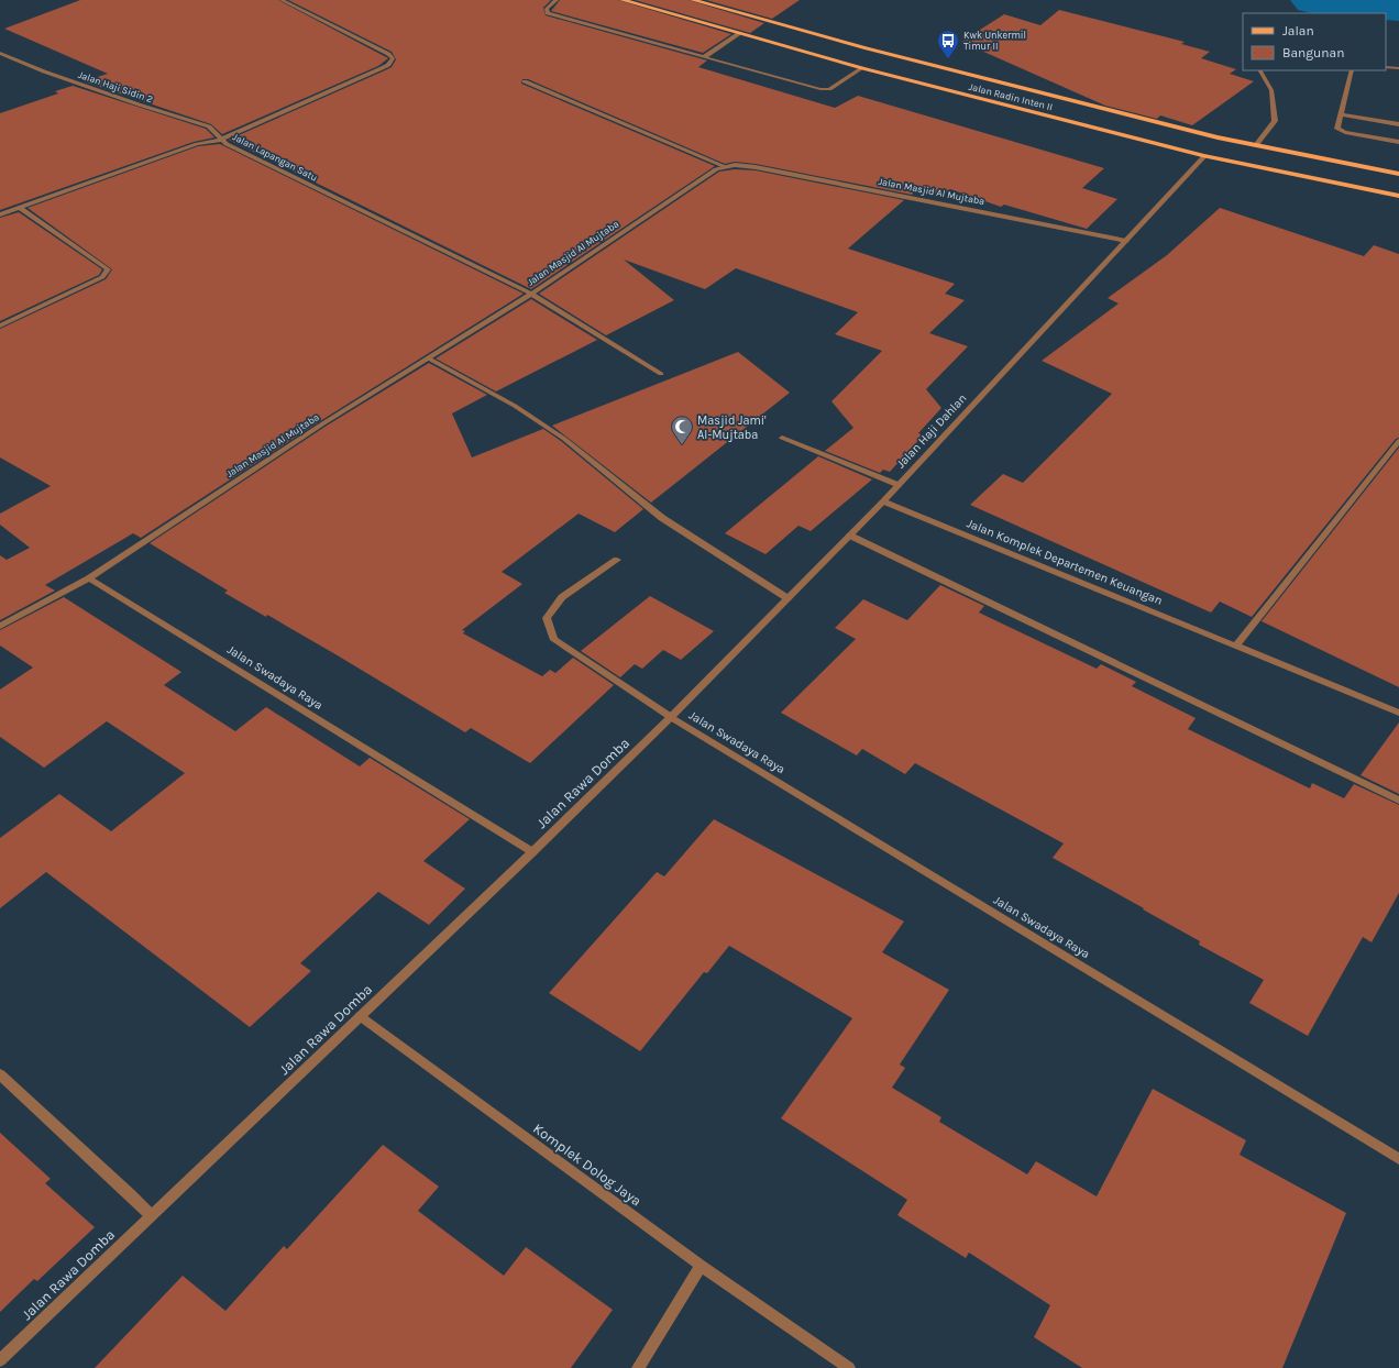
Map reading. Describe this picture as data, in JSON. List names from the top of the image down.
{
  "streets": {
    "main road": ["Jalan Radin Inten II"],
    "street": [
      "Jalan Haji Sidin 2",
      "Jalan Lapangan Satu",
      "Jalan Masjid Al Mujtaba",
      "Jalan Haji Dahlan",
      "Jalan Komplek Departemen Keuangan",
      "Jalan Swadaya Raya",
      "Jalan Rawa Domba",
      "Komplek Dolog Jaya"
    ]
  },
  "crossings": [
    ["Jalan Haji Sidin 2", "Jalan Lapangan Satu"],
    ["Jalan Radin Inten II", "Jalan Haji Dahlan"],
    ["Jalan Lapangan Satu", "Jalan Masjid Al Mujtaba"],
    ["Jalan Masjid Al Mujtaba", "Jalan Haji Dahlan"],
    ["Jalan Masjid Al Mujtaba", "Jalan Swadaya Raya"],
    ["Jalan Haji Dahlan", "Jalan Komplek Departemen Keuangan"],
    ["Jalan Haji Dahlan", "Jalan Swadaya Raya"],
    ["Jalan Haji Dahlan", "Jalan Rawa Domba"],
    ["Jalan Swadaya Raya", "Jalan Rawa Domba"],
    ["Jalan Rawa Domba", "Komplek Dolog Jaya"]
  ],
  "places": {
    "bus stop": ["Kwk Unkermil Timur II"],
    "mosque": ["Masjid Jami' Al-Mujtaba"]
  },
  "legend": ["Jalan", "Bangunan"]
}
